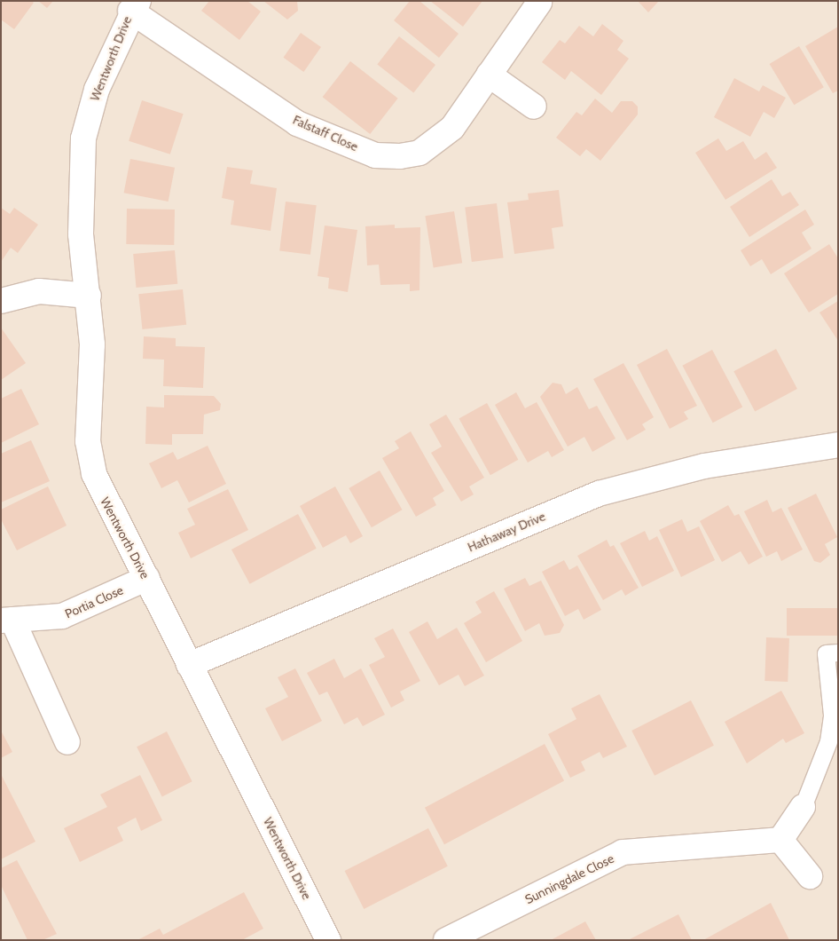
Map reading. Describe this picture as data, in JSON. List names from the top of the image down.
{
  "streets": {
    "street": [
      "Wentworth Drive",
      "Falstaff Close",
      "Hathaway Drive",
      "Portia Close",
      "Sunningdale Close"
    ]
  },
  "crossings": [
    ["Wentworth Drive", "Falstaff Close"],
    ["Wentworth Drive", "Hathaway Drive"],
    ["Wentworth Drive", "Portia Close"]
  ]
}
